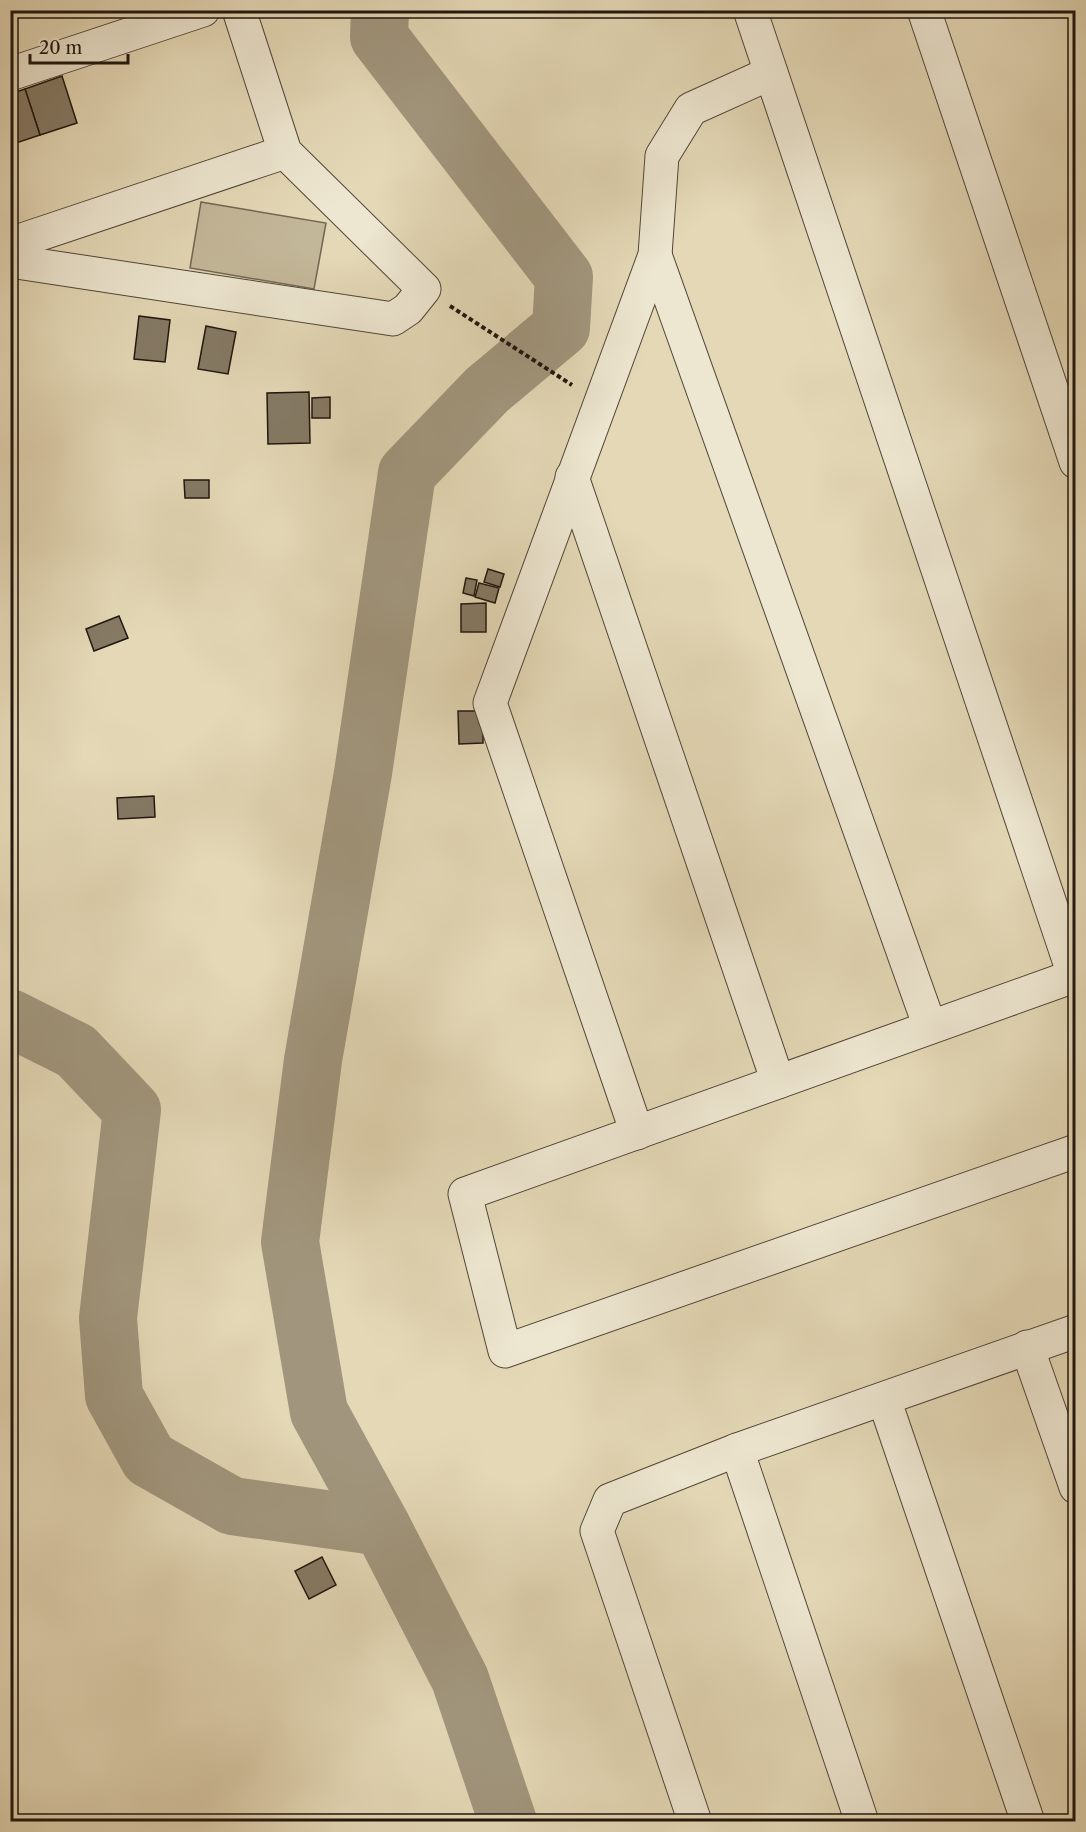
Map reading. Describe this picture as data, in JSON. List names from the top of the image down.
{
  "scale_bar": "20 m"
}
